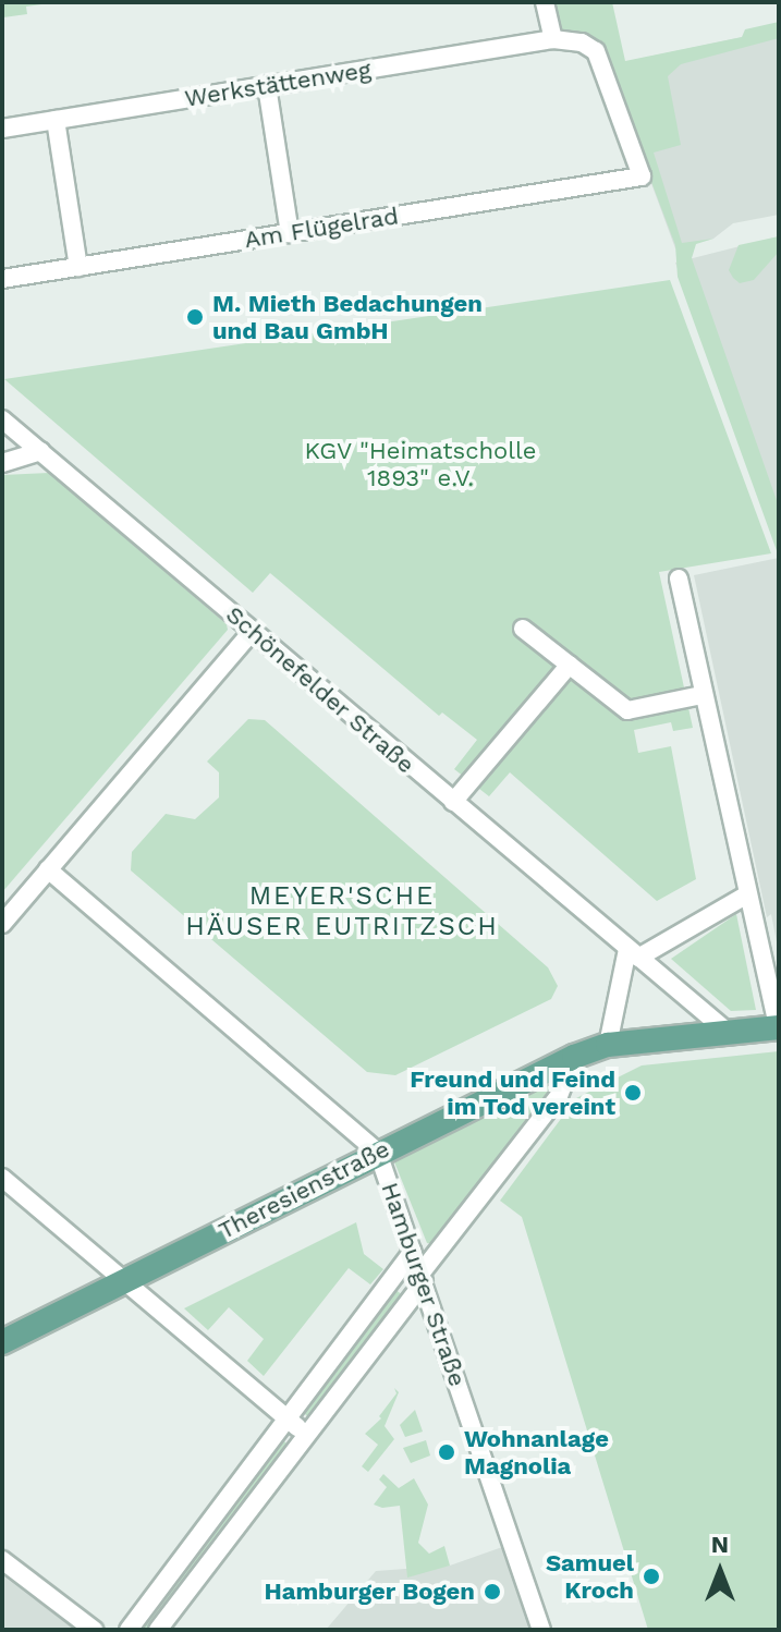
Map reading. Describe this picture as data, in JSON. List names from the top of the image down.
{
  "streets": {
    "main road": ["Theresienstraße"],
    "street": [
      "Werkstättenweg",
      "Am Flügelrad",
      "Schönefelder Straße",
      "Hamburger Straße"
    ]
  },
  "crossings": [
    ["Werkstättenweg", "Am Flügelrad"],
    ["Schönefelder Straße", "Theresienstraße"],
    ["Theresienstraße", "Hamburger Straße"]
  ],
  "districts": ["MEYER'SCHE HÄUSER EUTRITZSCH"],
  "parks": ["KGV \"Heimatscholle 1893\" e.V."],
  "places": [
    "M. Mieth Bedachungen und Bau GmbH",
    "Freund und Feind im Tod vereint",
    "Wohnanlage Magnolia",
    "Samuel Kroch",
    "Hamburger Bogen"
  ],
  "north": "top"
}
